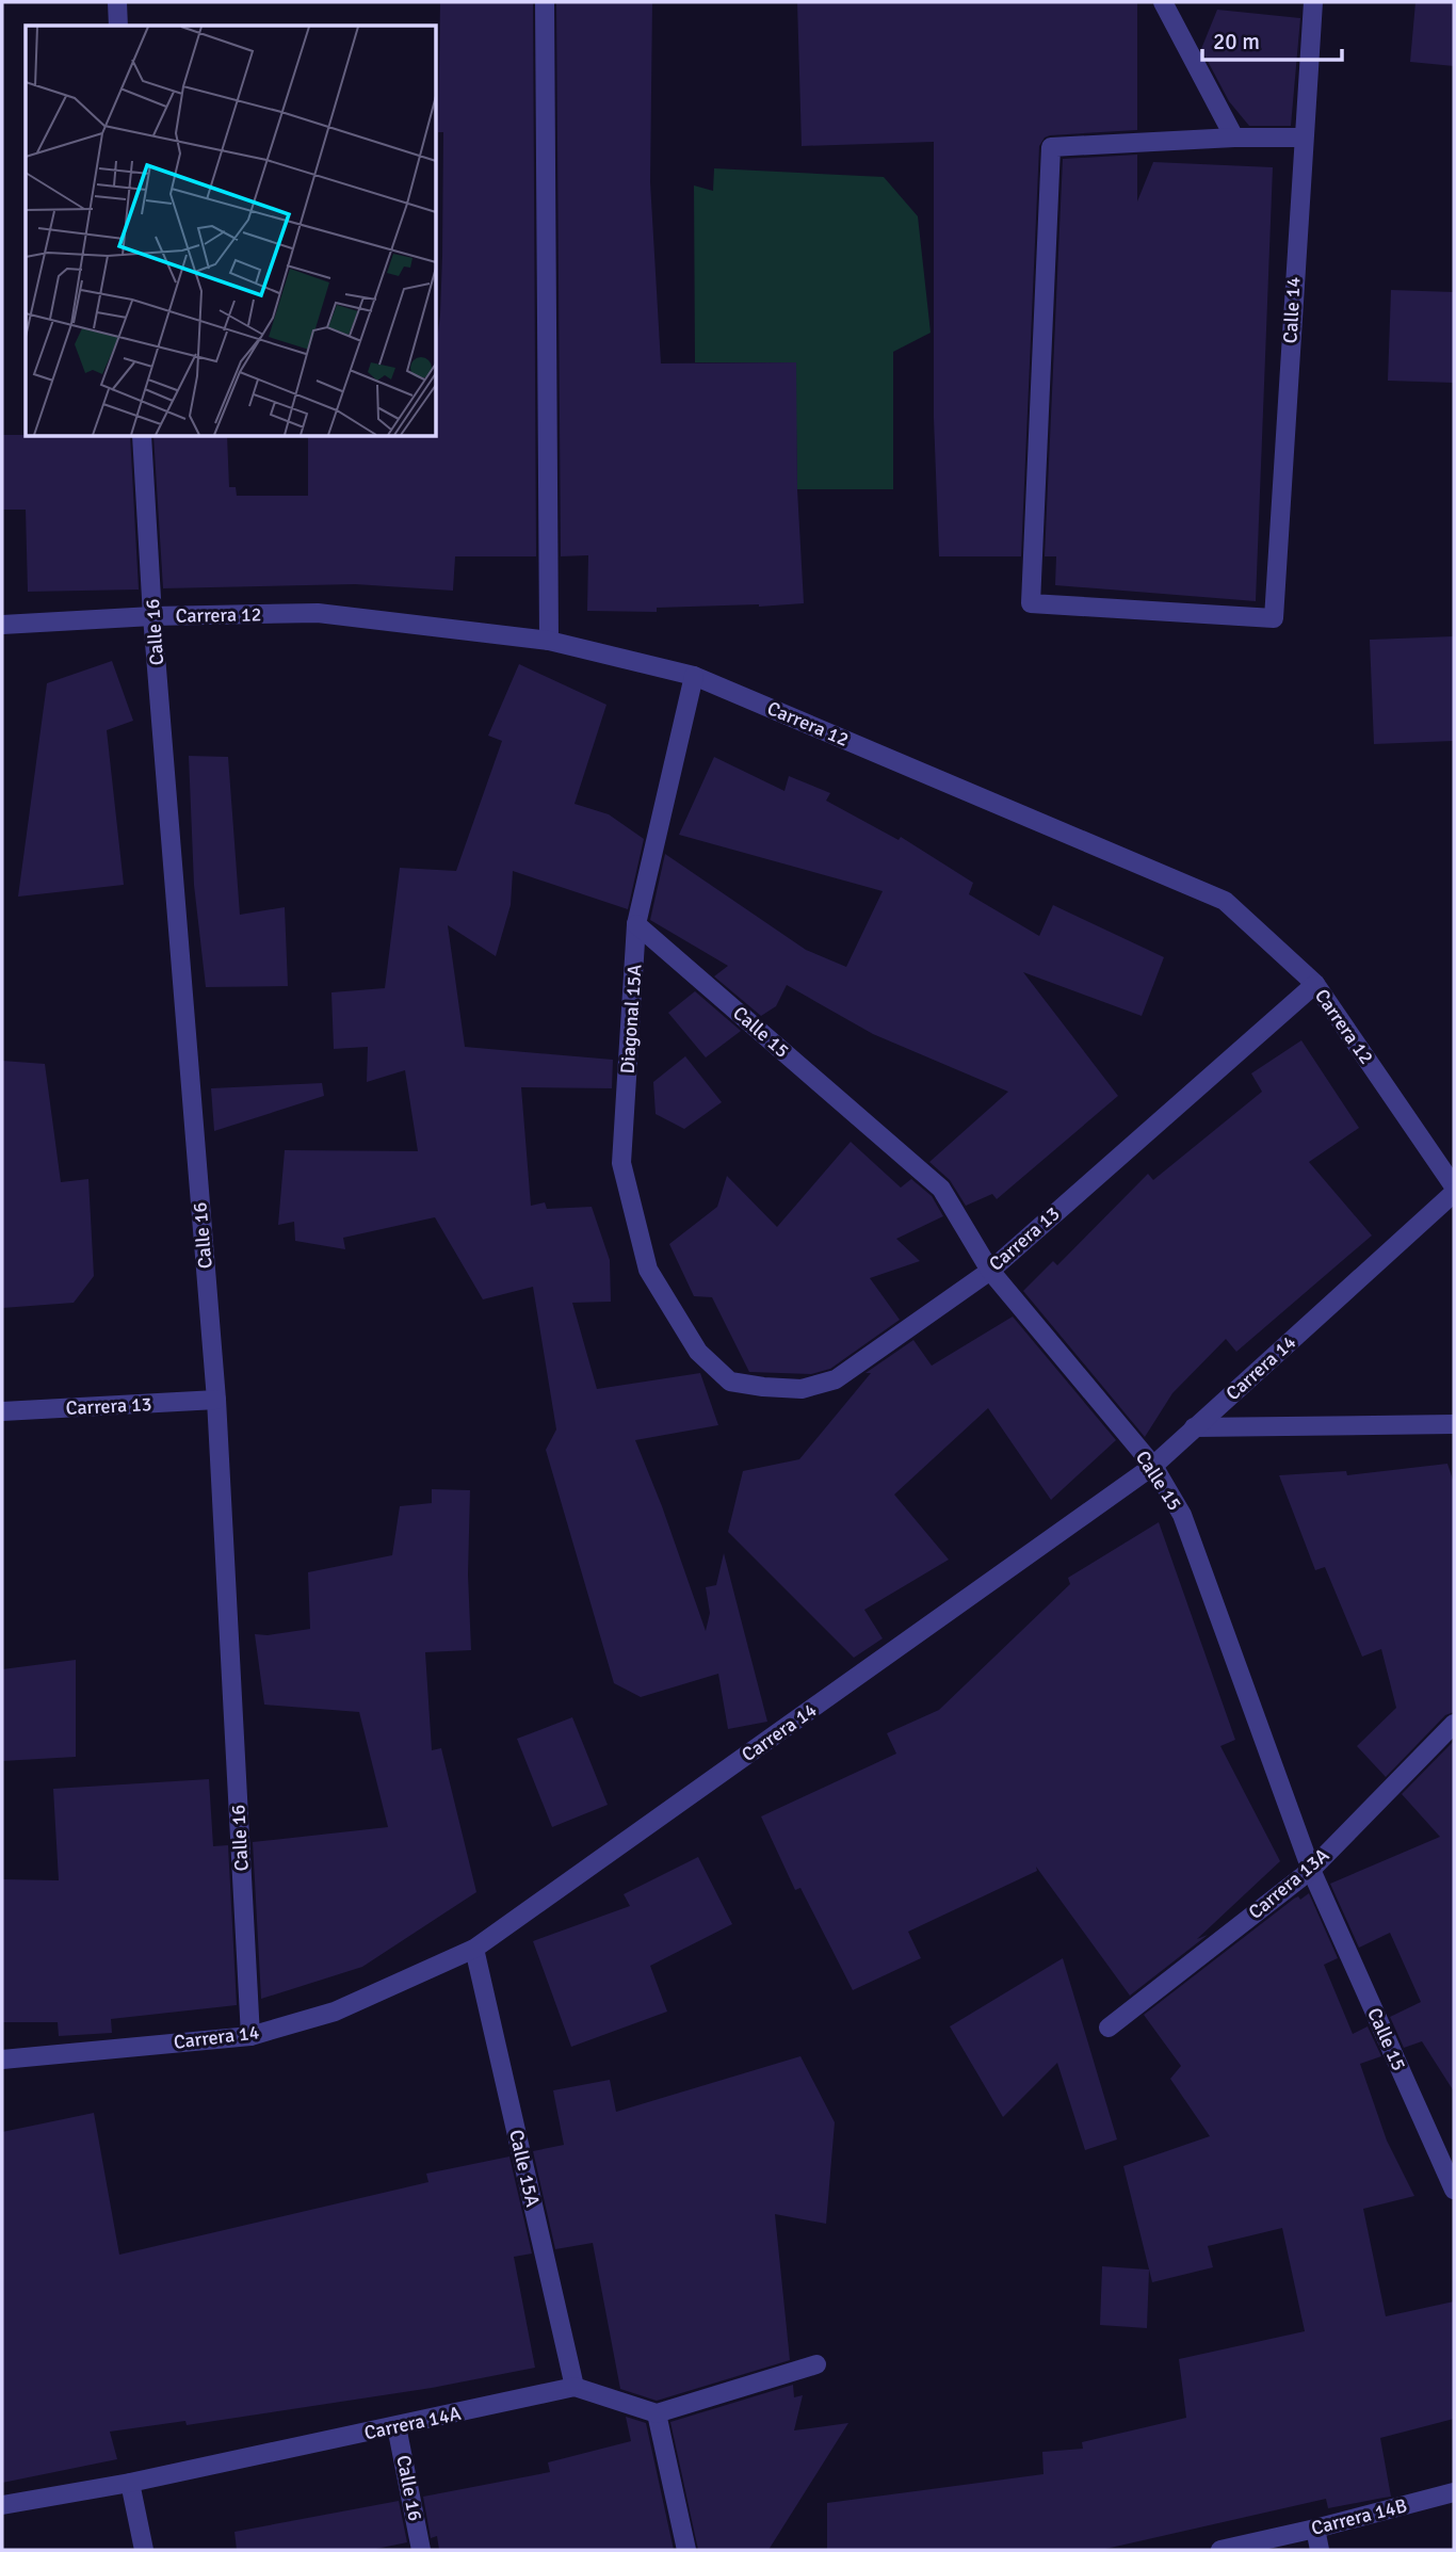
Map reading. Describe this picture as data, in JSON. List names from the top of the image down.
{
  "streets": {
    "street": [
      "Calle 14",
      "Carrera 12",
      "Calle 16",
      "Diagonal 15A",
      "Calle 15",
      "Carrera 13",
      "Carrera 14",
      "Carrera 13A",
      "Calle 15A",
      "Carrera 14A",
      "Carrera 14B"
    ]
  },
  "crossings": [
    ["Carrera 12", "Calle 16"],
    ["Carrera 12", "Diagonal 15A"],
    ["Carrera 12", "Carrera 13"],
    ["Calle 16", "Carrera 13"],
    ["Calle 16", "Carrera 14"],
    ["Calle 16", "Carrera 14A"],
    ["Diagonal 15A", "Calle 15"],
    ["Diagonal 15A", "Carrera 13"],
    ["Calle 15", "Carrera 13"],
    ["Calle 15", "Carrera 14"],
    ["Calle 15", "Carrera 13A"],
    ["Carrera 14", "Calle 15A"],
    ["Calle 15A", "Carrera 14A"]
  ],
  "scale_bar": "20 m"
}
